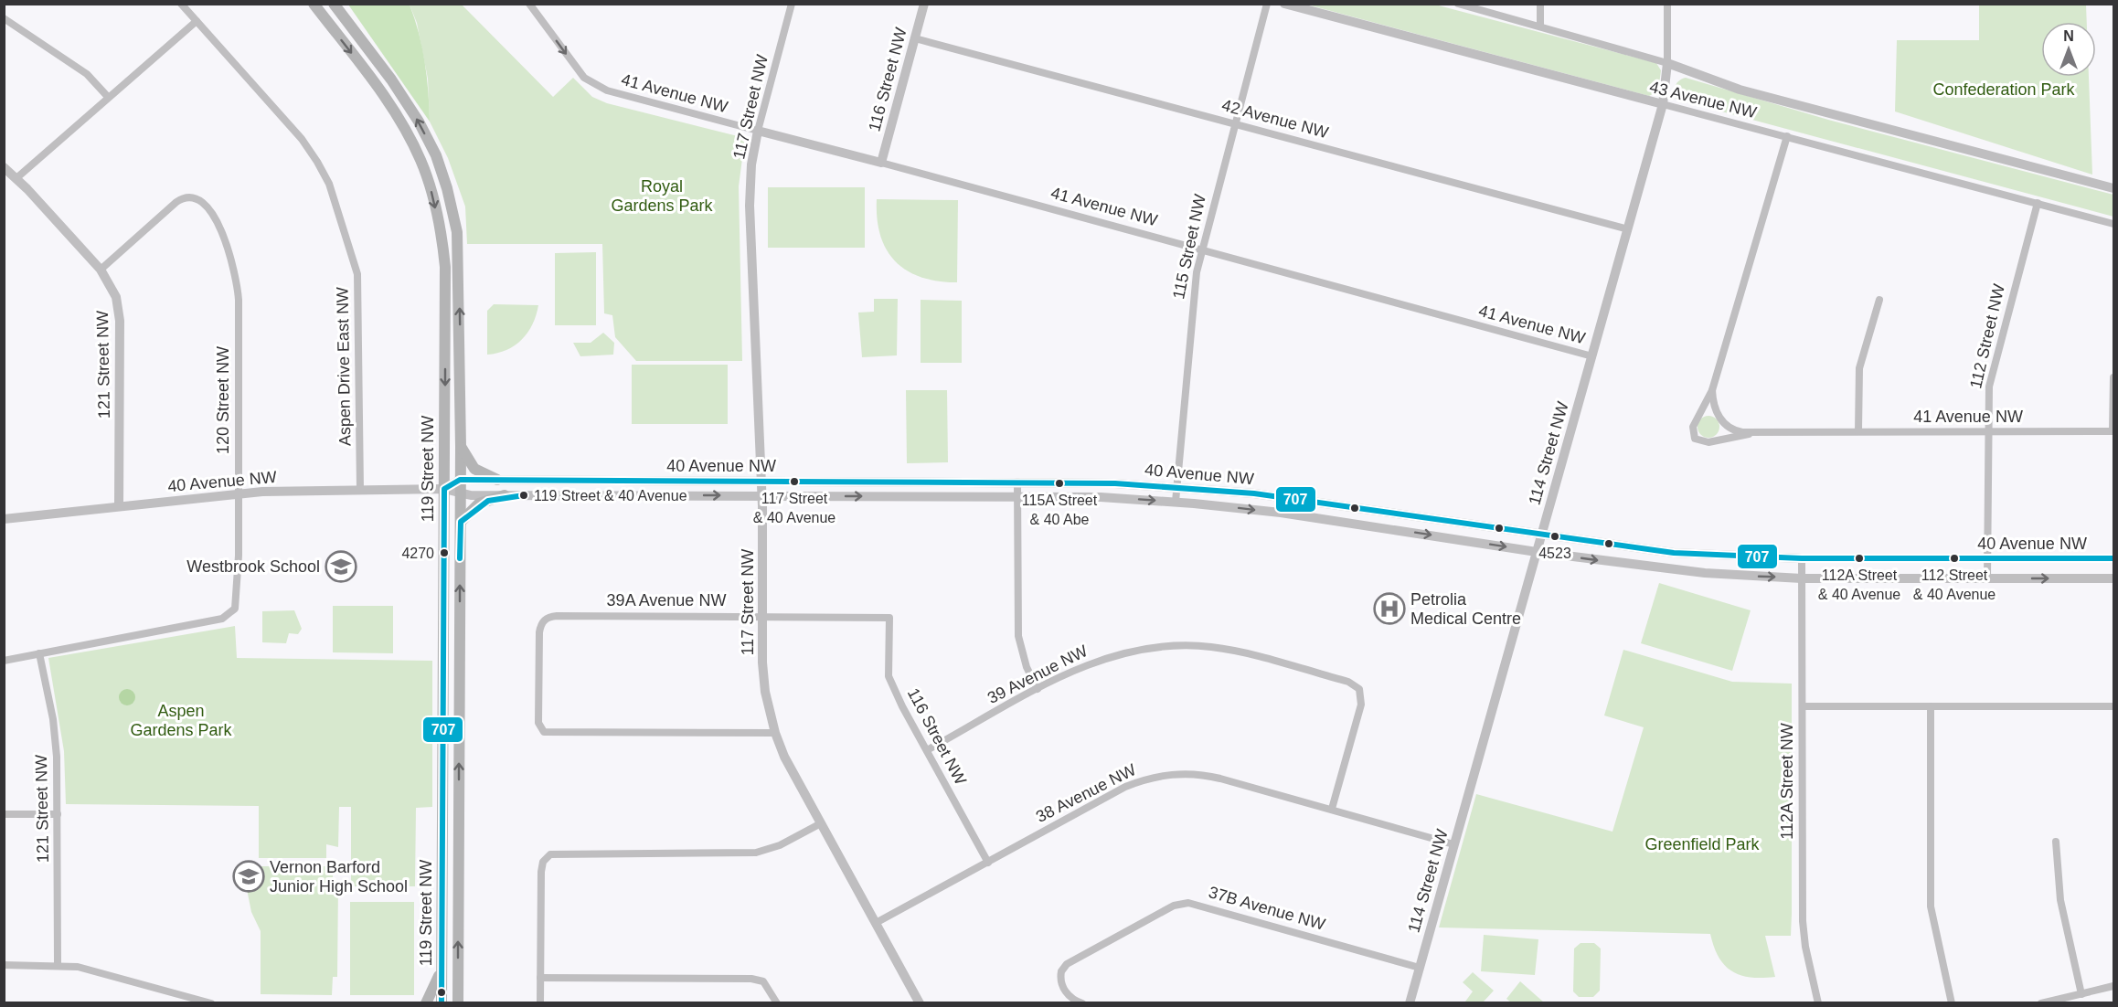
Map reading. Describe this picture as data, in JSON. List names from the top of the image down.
{
  "streets": {
    "main road": ["119 Street NW"],
    "street": [
      "116 Street NW",
      "41 Avenue NW",
      "43 Avenue NW",
      "117 Street NW",
      "42 Avenue NW",
      "115 Street NW",
      "112 Street NW",
      "121 Street NW",
      "Aspen Drive East NW",
      "120 Street NW",
      "114 Street NW",
      "40 Avenue NW",
      "39A Avenue NW",
      "39 Avenue NW",
      "112A Street NW",
      "38 Avenue NW",
      "37B Avenue NW"
    ]
  },
  "crossings": [
    ["116 Street NW", "41 Avenue NW"],
    ["116 Street NW", "42 Avenue NW"],
    ["116 Street NW", "39A Avenue NW"],
    ["116 Street NW", "39 Avenue NW"],
    ["116 Street NW", "38 Avenue NW"],
    ["41 Avenue NW", "117 Street NW"],
    ["41 Avenue NW", "115 Street NW"],
    ["41 Avenue NW", "112 Street NW"],
    ["41 Avenue NW", "114 Street NW"],
    ["43 Avenue NW", "112 Street NW"],
    ["43 Avenue NW", "114 Street NW"],
    ["117 Street NW", "40 Avenue NW"],
    ["117 Street NW", "39A Avenue NW"],
    ["117 Street NW", "38 Avenue NW"],
    ["42 Avenue NW", "115 Street NW"],
    ["42 Avenue NW", "114 Street NW"],
    ["115 Street NW", "40 Avenue NW"],
    ["112 Street NW", "40 Avenue NW"],
    ["121 Street NW", "120 Street NW"],
    ["121 Street NW", "40 Avenue NW"],
    ["Aspen Drive East NW", "40 Avenue NW"],
    ["120 Street NW", "40 Avenue NW"],
    ["114 Street NW", "40 Avenue NW"],
    ["114 Street NW", "38 Avenue NW"],
    ["114 Street NW", "37B Avenue NW"],
    ["40 Avenue NW", "119 Street NW"],
    ["40 Avenue NW", "112A Street NW"],
    ["39 Avenue NW", "38 Avenue NW"]
  ],
  "parks": [
    "Confederation Park",
    "Royal Gardens Park",
    "Aspen Gardens Park",
    "Greenfield Park"
  ],
  "places": {
    "other": [
      "117 Street & 40 Avenue",
      "115A Street & 40 Abe",
      "119 Street & 40 Avenue",
      "4523",
      "4270",
      "112A Street & 40 Avenue",
      "112 Street & 40 Avenue"
    ],
    "school or university": ["Westbrook School", "Vernon Barford Junior High School"],
    "hospital": ["Petrolia Medical Centre"]
  },
  "lines": ["transit line 707"],
  "north": "top"
}
